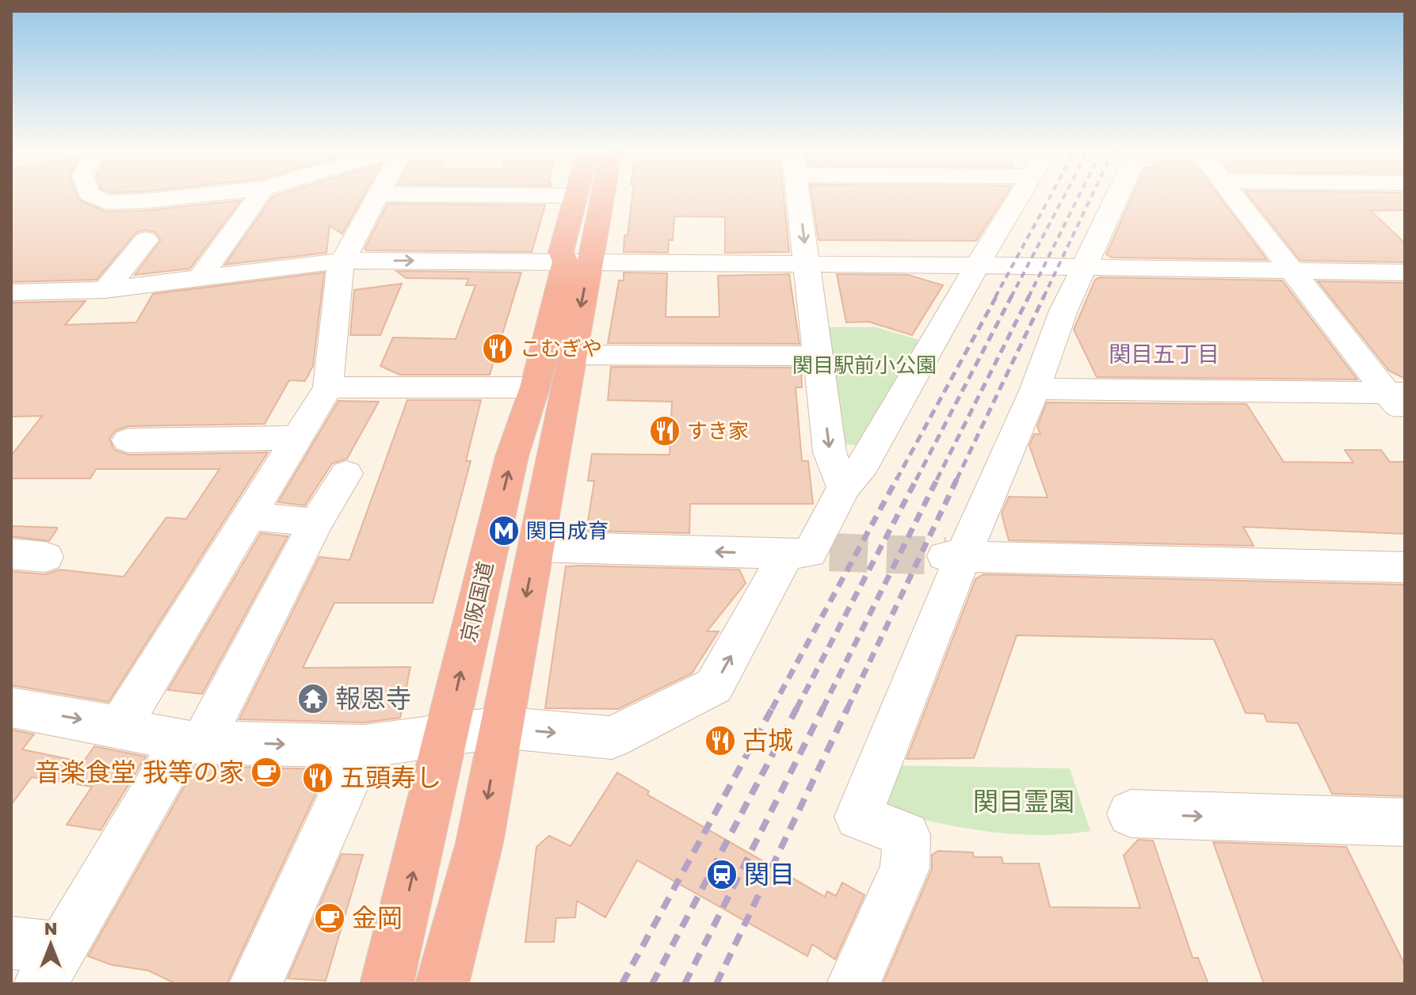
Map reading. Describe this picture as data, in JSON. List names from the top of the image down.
{
  "streets": {
    "highway": ["京阪国道"]
  },
  "districts": ["関目五丁目"],
  "parks": ["関目駅前小公園", "関目霊園"],
  "places": {
    "restaurant": [
      "こむぎや",
      "すき家",
      "古城",
      "五頭寿し"
    ],
    "metro station": ["関目成育"],
    "temple": ["報恩寺"],
    "cafe": ["音楽食堂 我等の家", "金岡"],
    "station": ["関目"]
  },
  "north": "top"
}
